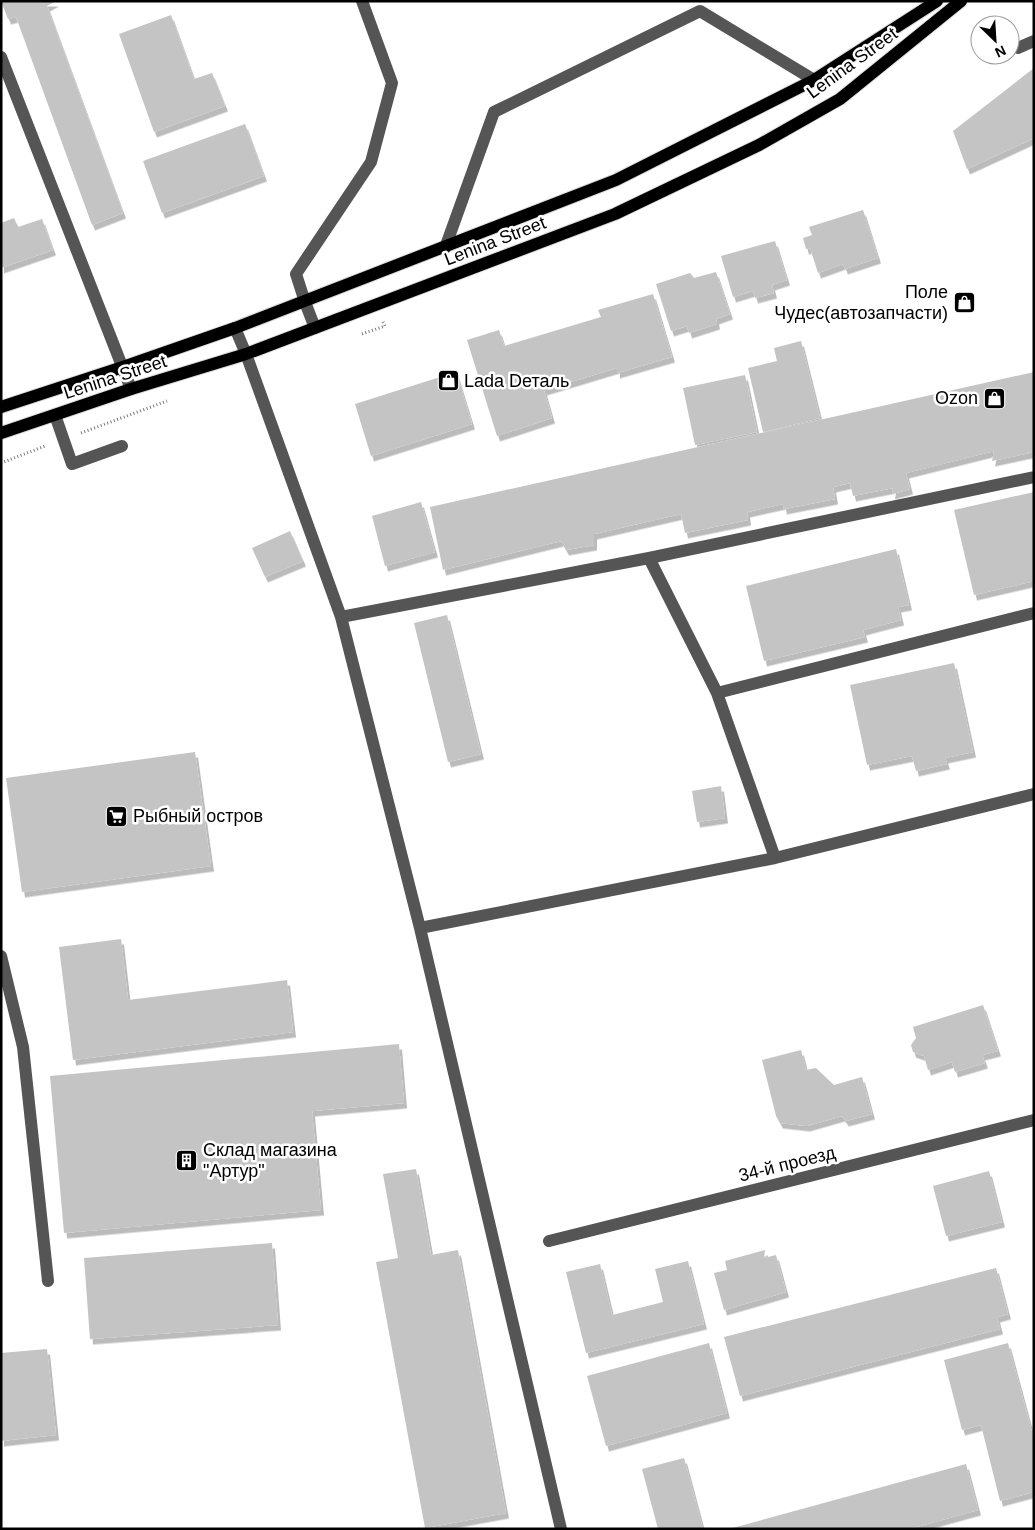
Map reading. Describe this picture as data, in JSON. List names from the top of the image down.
{
  "streets": {
    "main road": ["Lenina Street"],
    "street": ["34-й проезд"]
  },
  "places": {
    "shop": ["Поле Чудес(автозапчасти)", "Lada Dеталь", "Ozon"],
    "supermarket": ["Рыбный остров"],
    "building": ["Склад магазина \"Артур\""]
  },
  "north": "bottom right"
}
